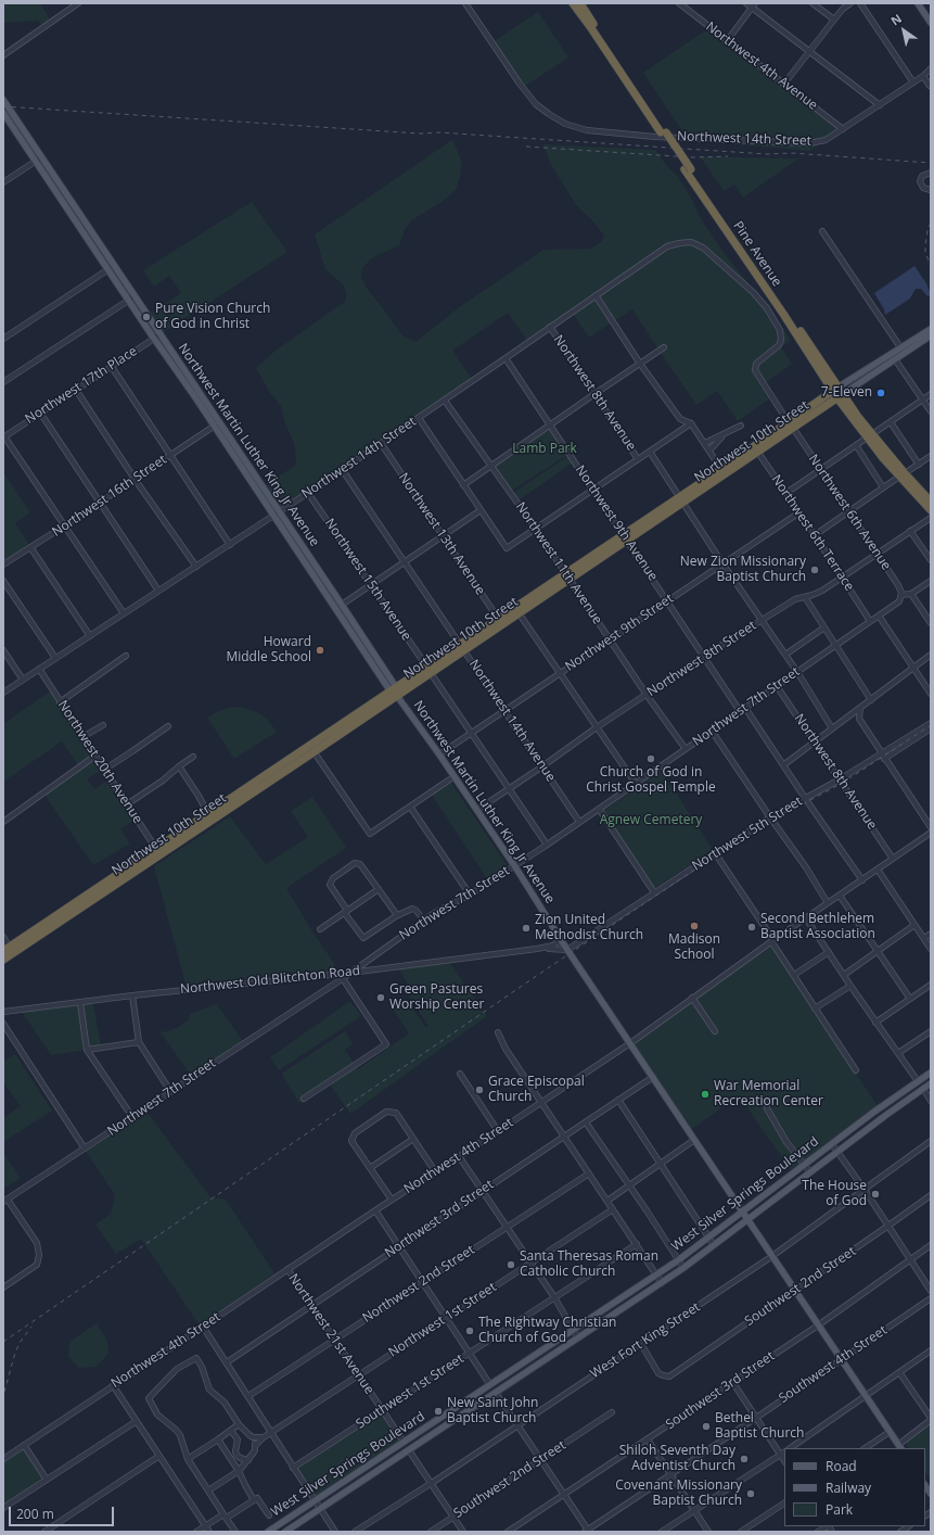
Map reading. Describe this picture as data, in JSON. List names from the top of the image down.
{
  "streets": {
    "highway": ["Pine Avenue", "Northwest 10th Street"],
    "main road": ["Northwest Martin Luther King Jr Avenue", "West Silver Springs Boulevard"],
    "street": [
      "Northwest 4th Avenue",
      "Northwest 14th Street",
      "Northwest 17th Place",
      "Northwest 8th Avenue",
      "Northwest 16th Street",
      "Northwest 6th Avenue",
      "Northwest 9th Avenue",
      "Northwest 6th Terrace",
      "Northwest 13th Avenue",
      "Northwest 11th Avenue",
      "Northwest 15th Avenue",
      "Northwest 9th Street",
      "Northwest 8th Street",
      "Northwest 7th Street",
      "Northwest 14th Avenue",
      "Northwest 20th Avenue",
      "Northwest 5th Street",
      "Northwest Old Blitchton Road",
      "Northwest 4th Street",
      "Northwest 3rd Street",
      "Northwest 2nd Street",
      "Southwest 2nd Street",
      "Northwest 1st Street",
      "Northwest 21st Avenue",
      "West Fort King Street",
      "Southwest 4th Street",
      "Southwest 3rd Street",
      "Southwest 1st Street"
    ]
  },
  "crossings": [
    ["Northwest 4th Avenue", "Northwest 14th Street"],
    ["Northwest 14th Street", "Northwest 8th Avenue"],
    ["Northwest 14th Street", "Northwest Martin Luther King Jr Avenue"],
    ["Northwest 14th Street", "Northwest 6th Avenue"],
    ["Northwest 14th Street", "Northwest 9th Avenue"],
    ["Northwest 14th Street", "Northwest 13th Avenue"],
    ["Northwest 14th Street", "Northwest 11th Avenue"],
    ["Northwest 14th Street", "Northwest 15th Avenue"],
    ["Northwest 14th Street", "Northwest 14th Avenue"],
    ["Northwest 14th Street", "Northwest 20th Avenue"],
    ["Pine Avenue", "Northwest 10th Street"],
    ["Northwest 17th Place", "Northwest Martin Luther King Jr Avenue"],
    ["Northwest 8th Avenue", "Northwest 10th Street"],
    ["Northwest 8th Avenue", "Northwest 9th Street"],
    ["Northwest 8th Avenue", "Northwest 8th Street"],
    ["Northwest 8th Avenue", "Northwest 7th Street"],
    ["Northwest 8th Avenue", "Northwest 5th Street"],
    ["Northwest 8th Avenue", "Northwest 4th Street"],
    ["Northwest 10th Street", "Northwest Martin Luther King Jr Avenue"],
    ["Northwest 10th Street", "Northwest 6th Avenue"],
    ["Northwest 10th Street", "Northwest 9th Avenue"],
    ["Northwest 10th Street", "Northwest 6th Terrace"],
    ["Northwest 10th Street", "Northwest 13th Avenue"],
    ["Northwest 10th Street", "Northwest 11th Avenue"],
    ["Northwest 10th Street", "Northwest 15th Avenue"],
    ["Northwest 10th Street", "Northwest 14th Avenue"],
    ["Northwest 10th Street", "Northwest 20th Avenue"],
    ["Northwest Martin Luther King Jr Avenue", "Northwest 16th Street"],
    ["Northwest Martin Luther King Jr Avenue", "Northwest 9th Street"],
    ["Northwest Martin Luther King Jr Avenue", "Northwest 8th Street"],
    ["Northwest Martin Luther King Jr Avenue", "Northwest 7th Street"],
    ["Northwest Martin Luther King Jr Avenue", "Northwest 5th Street"],
    ["Northwest Martin Luther King Jr Avenue", "Northwest Old Blitchton Road"],
    ["Northwest Martin Luther King Jr Avenue", "Northwest 4th Street"],
    ["Northwest Martin Luther King Jr Avenue", "West Silver Springs Boulevard"],
    ["Northwest Martin Luther King Jr Avenue", "Northwest 3rd Street"],
    ["Northwest Martin Luther King Jr Avenue", "Southwest 2nd Street"],
    ["Northwest Martin Luther King Jr Avenue", "West Fort King Street"],
    ["Northwest Martin Luther King Jr Avenue", "Southwest 4th Street"],
    ["Northwest Martin Luther King Jr Avenue", "Southwest 3rd Street"],
    ["Northwest 6th Avenue", "Northwest 8th Street"],
    ["Northwest 6th Avenue", "Northwest 7th Street"],
    ["Northwest 9th Avenue", "Northwest 9th Street"],
    ["Northwest 9th Avenue", "Northwest 8th Street"],
    ["Northwest 9th Avenue", "Northwest 7th Street"],
    ["Northwest 6th Terrace", "Northwest 9th Street"],
    ["Northwest 6th Terrace", "Northwest 8th Street"],
    ["Northwest 6th Terrace", "Northwest 7th Street"],
    ["Northwest 11th Avenue", "Northwest 9th Street"],
    ["Northwest 11th Avenue", "Northwest 8th Street"],
    ["Northwest 11th Avenue", "Northwest 7th Street"],
    ["Northwest 15th Avenue", "Northwest 9th Street"],
    ["Northwest 15th Avenue", "Northwest 8th Street"],
    ["Northwest 15th Avenue", "Northwest 7th Street"],
    ["Northwest 9th Street", "Northwest 14th Avenue"],
    ["Northwest 8th Street", "Northwest 14th Avenue"],
    ["Northwest 7th Street", "Northwest 14th Avenue"],
    ["Northwest 7th Street", "Northwest Old Blitchton Road"],
    ["Northwest 5th Street", "Northwest Old Blitchton Road"],
    ["Northwest 4th Street", "Northwest 21st Avenue"],
    ["West Silver Springs Boulevard", "Northwest 21st Avenue"],
    ["Northwest 3rd Street", "Northwest 21st Avenue"],
    ["Northwest 2nd Street", "Northwest 21st Avenue"],
    ["Southwest 2nd Street", "West Fort King Street"],
    ["Northwest 1st Street", "Northwest 21st Avenue"],
    ["Northwest 21st Avenue", "Southwest 1st Street"]
  ],
  "parks": ["Lamb Park", "Agnew Cemetery"],
  "places": [
    "Pure Vision Church of God in Christ",
    "7-Eleven",
    "New Zion Missionary Baptist Church",
    "Howard Middle School",
    "Church of God in Christ Gospel Temple",
    "Madison School",
    "Second Bethlehem Baptist Association",
    "Zion United Methodist Church",
    "Green Pastures Worship Center",
    "Grace Episcopal Church",
    "War Memorial Recreation Center",
    "The House of God",
    "Santa Theresas Roman Catholic Church",
    "The Rightway Christian Church of God",
    "New Saint John Baptist Church",
    "Bethel Baptist Church",
    "Shiloh Seventh Day Adventist Church",
    "Covenant Missionary Baptist Church"
  ],
  "legend": ["Road", "Railway", "Park"],
  "scale_bar": "200 m",
  "north": "top left"
}
